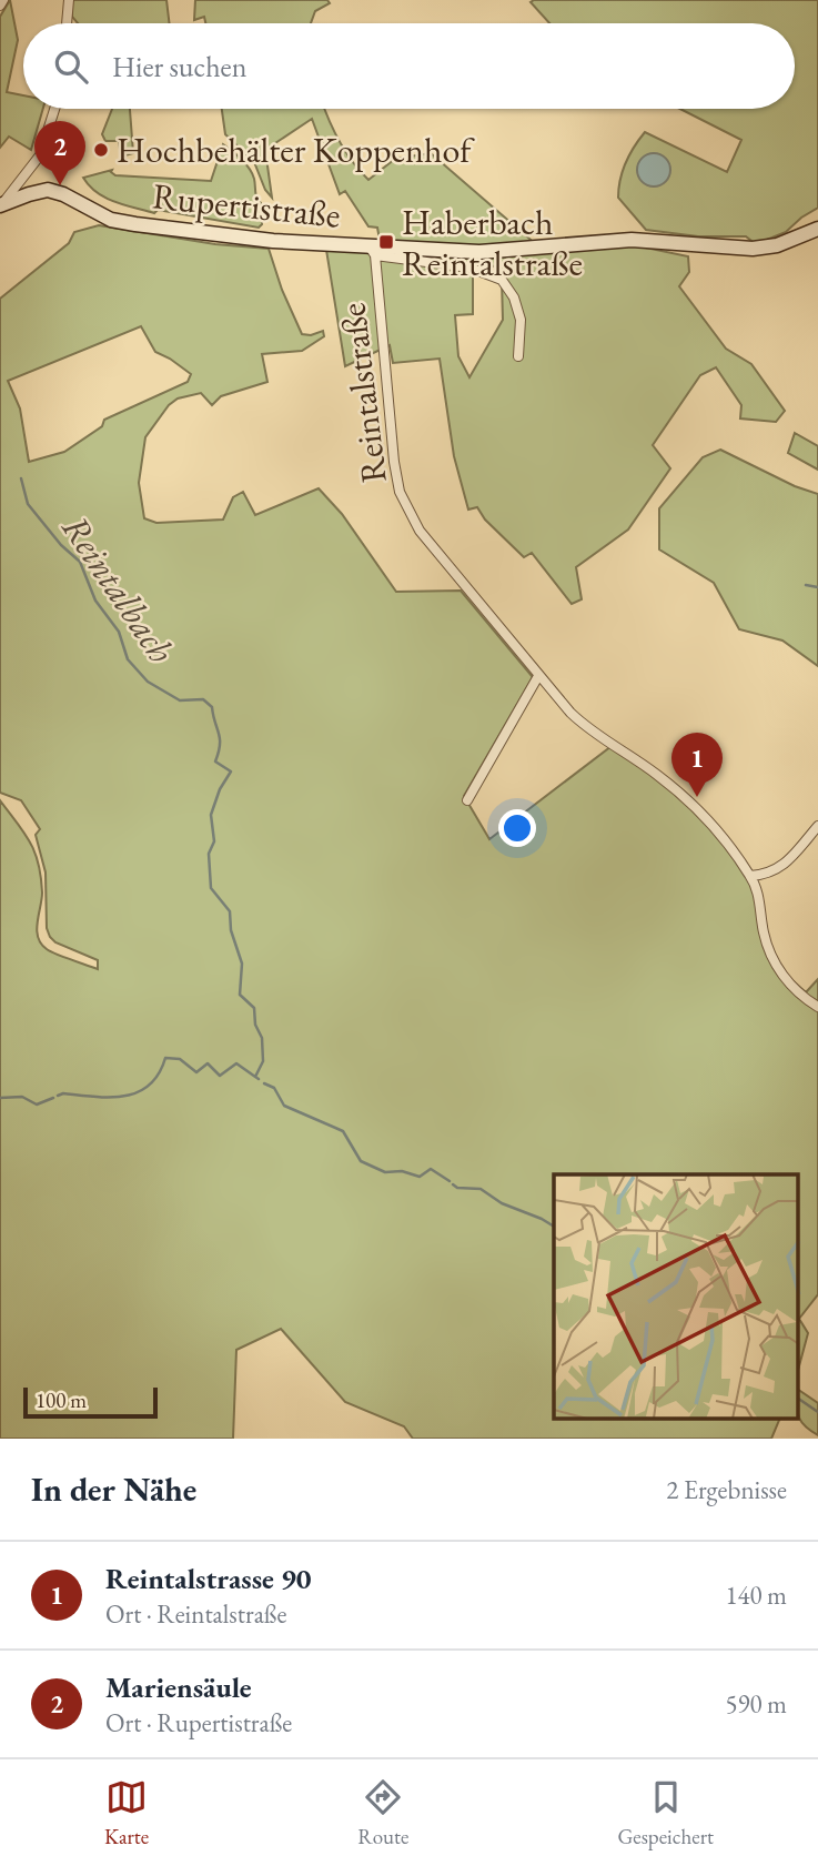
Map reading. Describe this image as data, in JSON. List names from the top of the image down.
{
  "streets": {
    "main road": ["Rupertistraße"],
    "street": ["Reintalstraße"]
  },
  "crossings": [
    ["Rupertistraße", "Reintalstraße"]
  ],
  "water": ["Reintalbach"],
  "places": {
    "other": ["Hochbehälter Koppenhof"],
    "transit": ["Haberbach Reintalstraße"]
  },
  "scale_bar": "100 m",
  "page": {
    "search": "Hier suchen",
    "pins": ["2", "1"],
    "scale": "100 m",
    "heading": ["In der Nähe", "2 Ergebnisse"],
    "list": [
      {
        "mark": "1",
        "name": "Reintalstrasse 90",
        "note": "Ort · Reintalstraße",
        "value": "140 m"
      },
      {
        "mark": "2",
        "name": "Mariensäule",
        "note": "Ort · Rupertistraße",
        "value": "590 m"
      }
    ],
    "nav": ["Karte", "Route", "Gespeichert"]
  }
}
